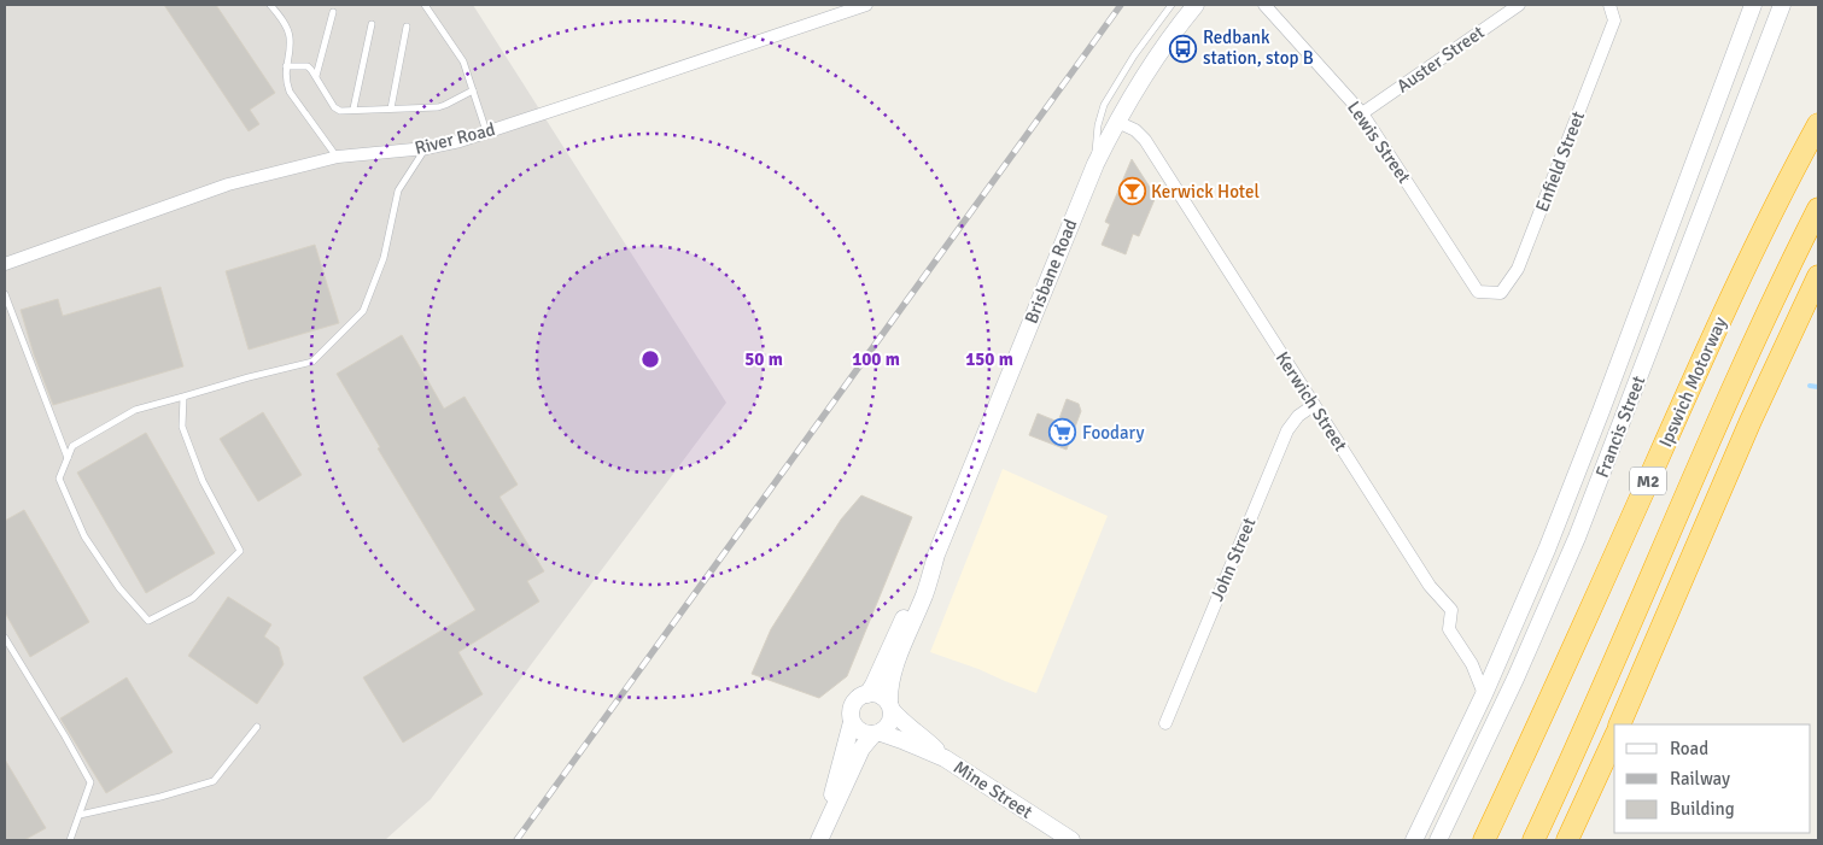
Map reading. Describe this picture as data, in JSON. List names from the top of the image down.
{
  "streets": {
    "highway": ["Ipswich Motorway", "M2"],
    "main road": ["Brisbane Road", "Francis Street", "Mine Street"],
    "street": [
      "Auster Street",
      "River Road",
      "Lewis Street",
      "Enfield Street",
      "Kerwich Street",
      "John Street"
    ]
  },
  "crossings": [
    ["Auster Street", "Lewis Street"],
    ["Lewis Street", "Enfield Street"],
    ["Brisbane Road", "Kerwich Street"],
    ["Brisbane Road", "Mine Street"],
    ["Kerwich Street", "Francis Street"],
    ["Kerwich Street", "John Street"]
  ],
  "places": {
    "bus stop": ["Redbank station, stop B"],
    "bar": ["Kerwick Hotel"],
    "supermarket": ["Foodary"]
  },
  "legend": ["Road", "Railway", "Building"],
  "rings": ["50 m", "100 m", "150 m"]
}
